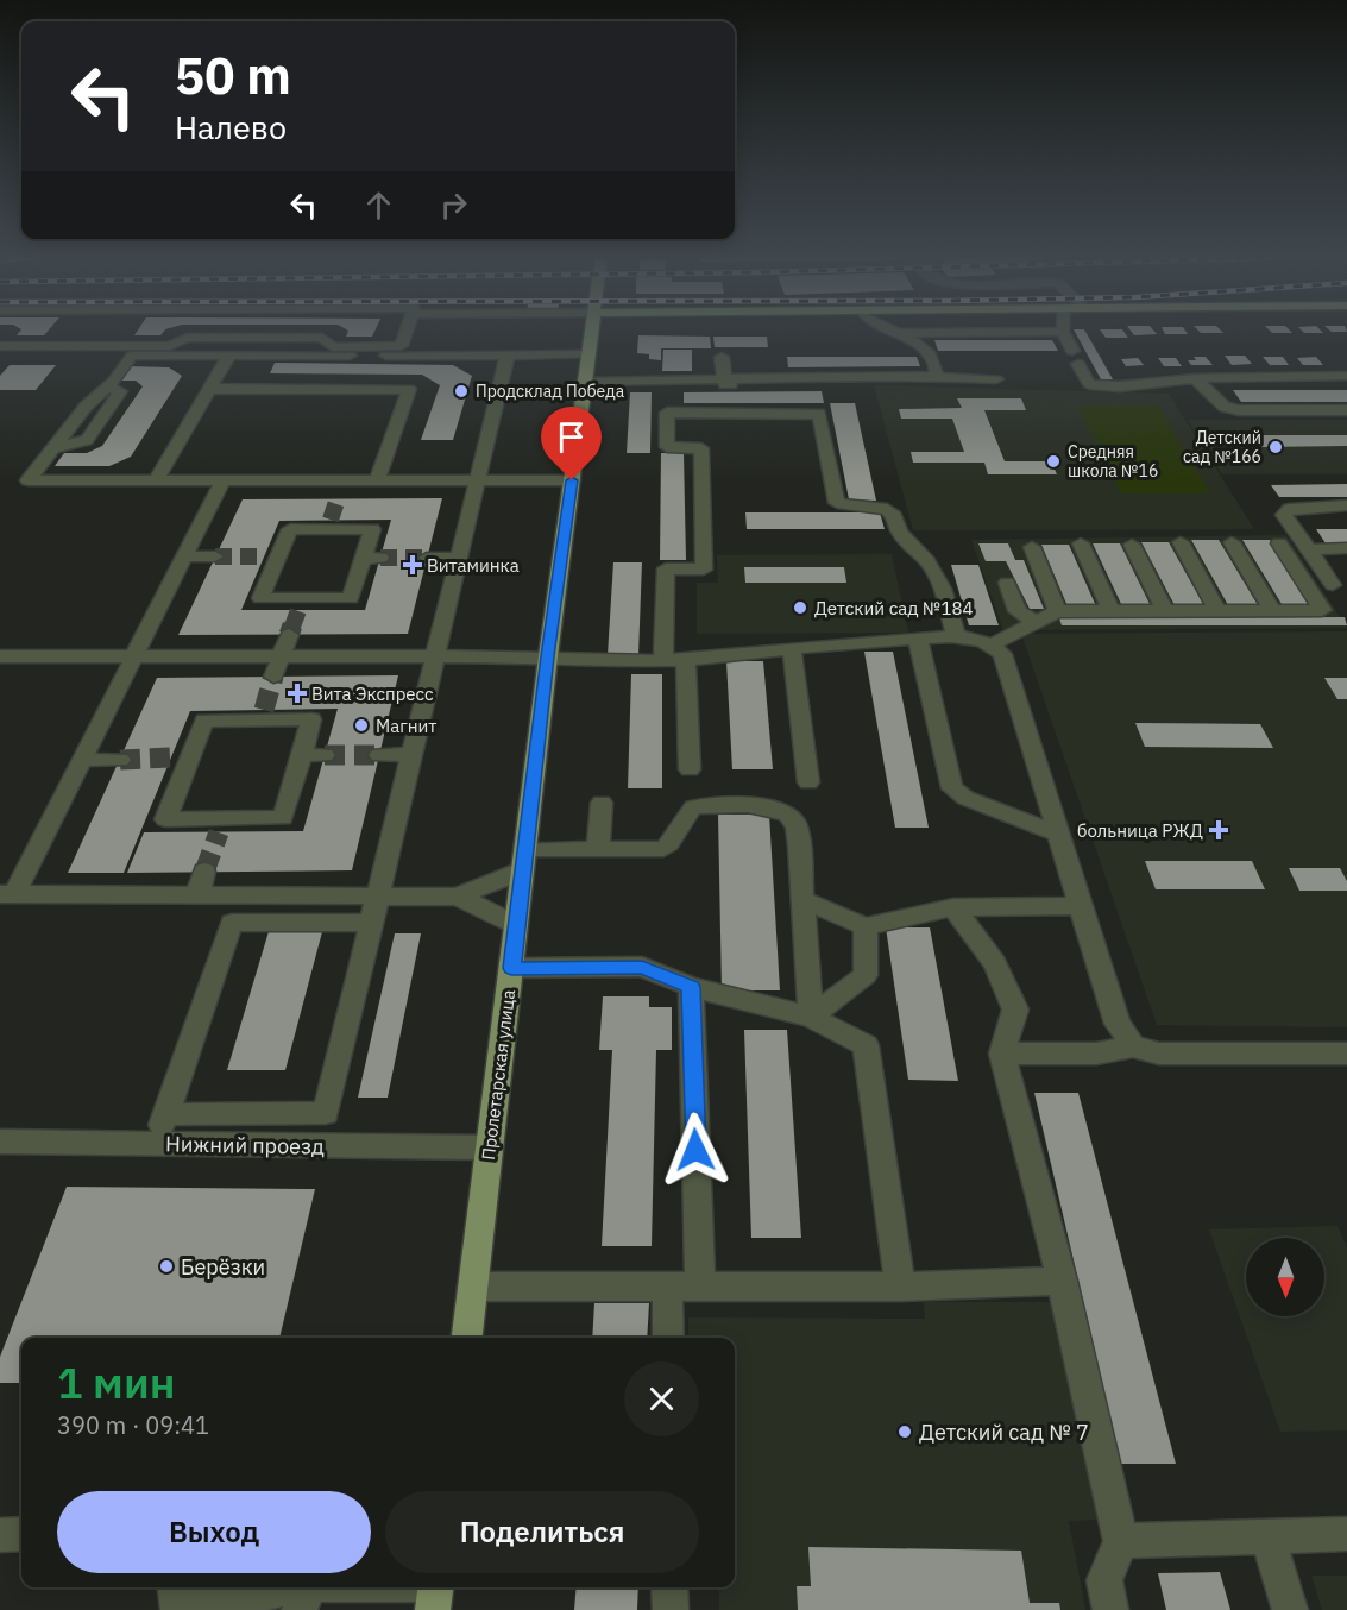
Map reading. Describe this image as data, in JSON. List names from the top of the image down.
{
  "streets": {
    "main road": ["Пролетарская улица"],
    "street": ["Нижний проезд"]
  },
  "crossings": [
    ["Пролетарская улица", "Нижний проезд"]
  ],
  "places": {
    "other": [
      "Продсклад Победа",
      "Детский сад №166",
      "Средняя школа №16",
      "Детский сад №184",
      "Магнит",
      "Берёзки",
      "Детский сад № 7"
    ],
    "health": ["Витаминка", "Вита Экспресс", "больница РЖД"]
  },
  "north": "bottom",
  "page": {
    "turn": ["50 m", "Налево"],
    "heading": ["1 мин", "390 m · 09:41"],
    "buttons": ["Выход", "Поделиться"]
  }
}
